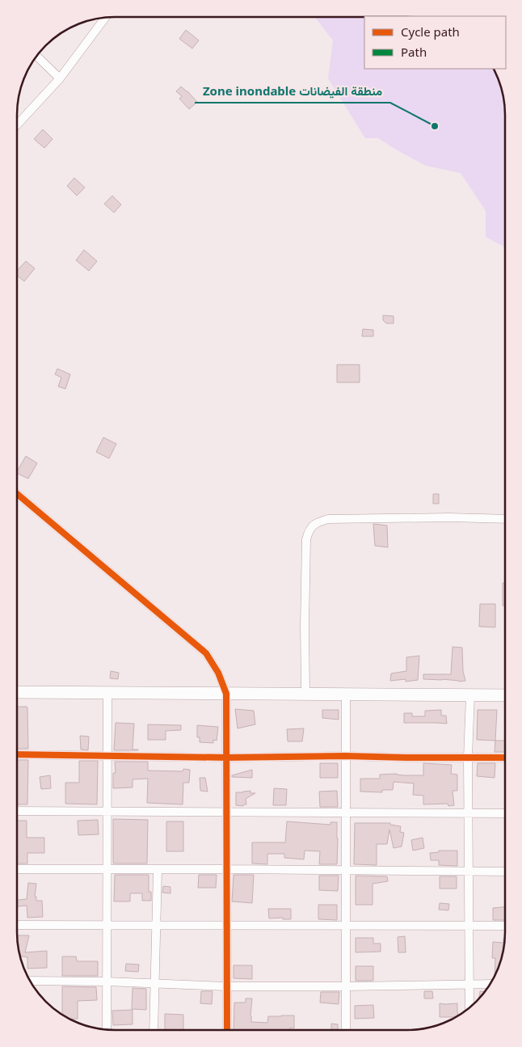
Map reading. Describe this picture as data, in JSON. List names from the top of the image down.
{
  "places": ["Zone inondable منطقة الفيضانات"],
  "legend": ["Cycle path", "Path"]
}
